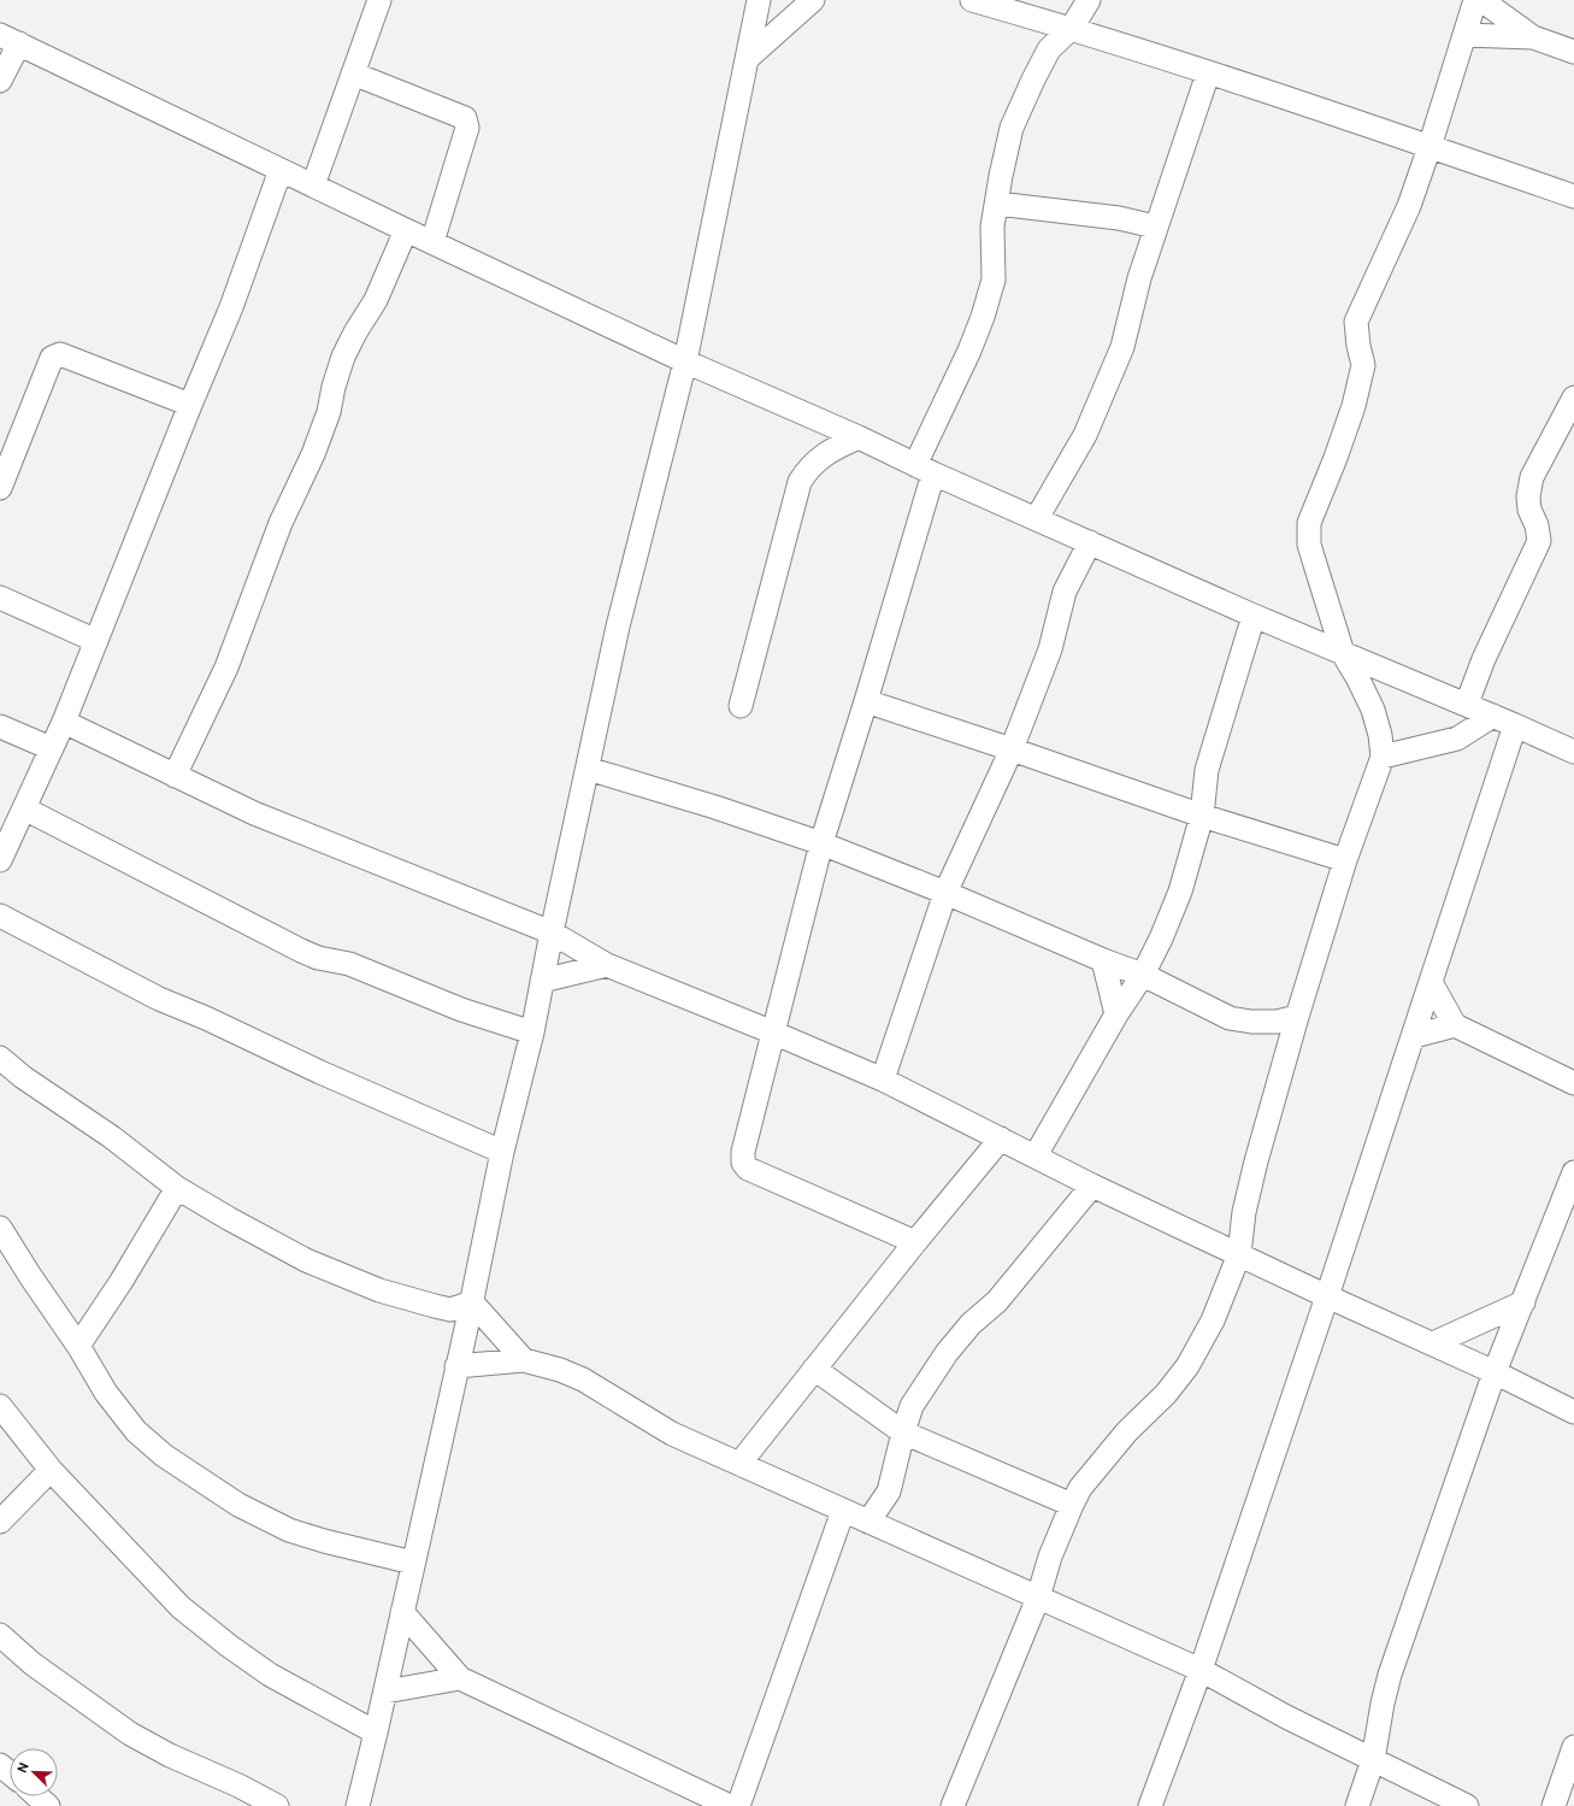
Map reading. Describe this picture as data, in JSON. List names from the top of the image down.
{
  "north": "top left"
}
